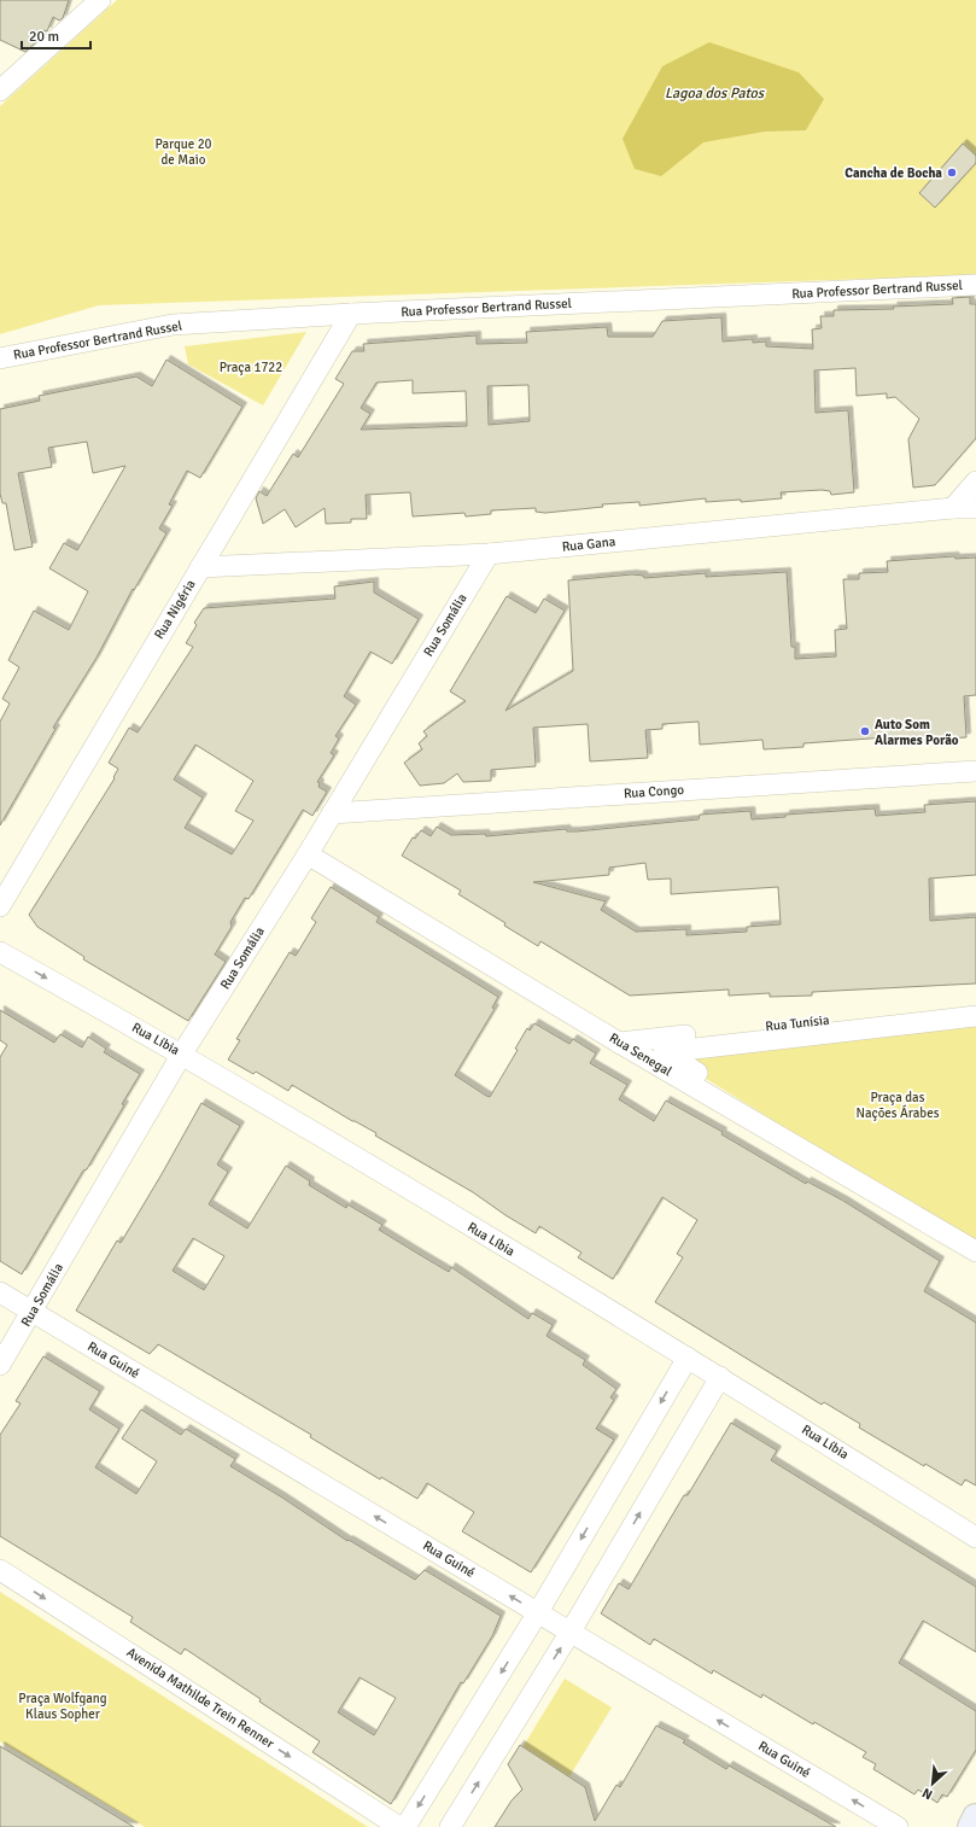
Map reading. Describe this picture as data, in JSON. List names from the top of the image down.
{
  "streets": {
    "street": [
      "Rua Professor Bertrand Russel",
      "Rua Gana",
      "Rua Nigéria",
      "Rua Somália",
      "Rua Congo",
      "Rua Tunísia",
      "Rua Líbia",
      "Rua Senegal",
      "Rua Guiné",
      "Avenida Mathilde Trein Renner"
    ]
  },
  "crossings": [
    ["Rua Professor Bertrand Russel", "Rua Nigéria"],
    ["Rua Gana", "Rua Nigéria"],
    ["Rua Gana", "Rua Somália"],
    ["Rua Somália", "Rua Congo"],
    ["Rua Somália", "Rua Líbia"],
    ["Rua Somália", "Rua Senegal"],
    ["Rua Somália", "Rua Guiné"],
    ["Rua Tunísia", "Rua Senegal"]
  ],
  "one_way": ["Rua Guiné", "Avenida Mathilde Trein Renner"],
  "water": ["Lagoa dos Patos"],
  "parks": [
    "Parque 20 de Maio",
    "Praça 1722",
    "Praça das Nações Árabes",
    "Praça Wolfgang Klaus Sopher"
  ],
  "places": ["Cancha de Bocha", "Auto Som Alarmes Porão"],
  "scale_bar": "20 m",
  "north": "bottom left"
}
